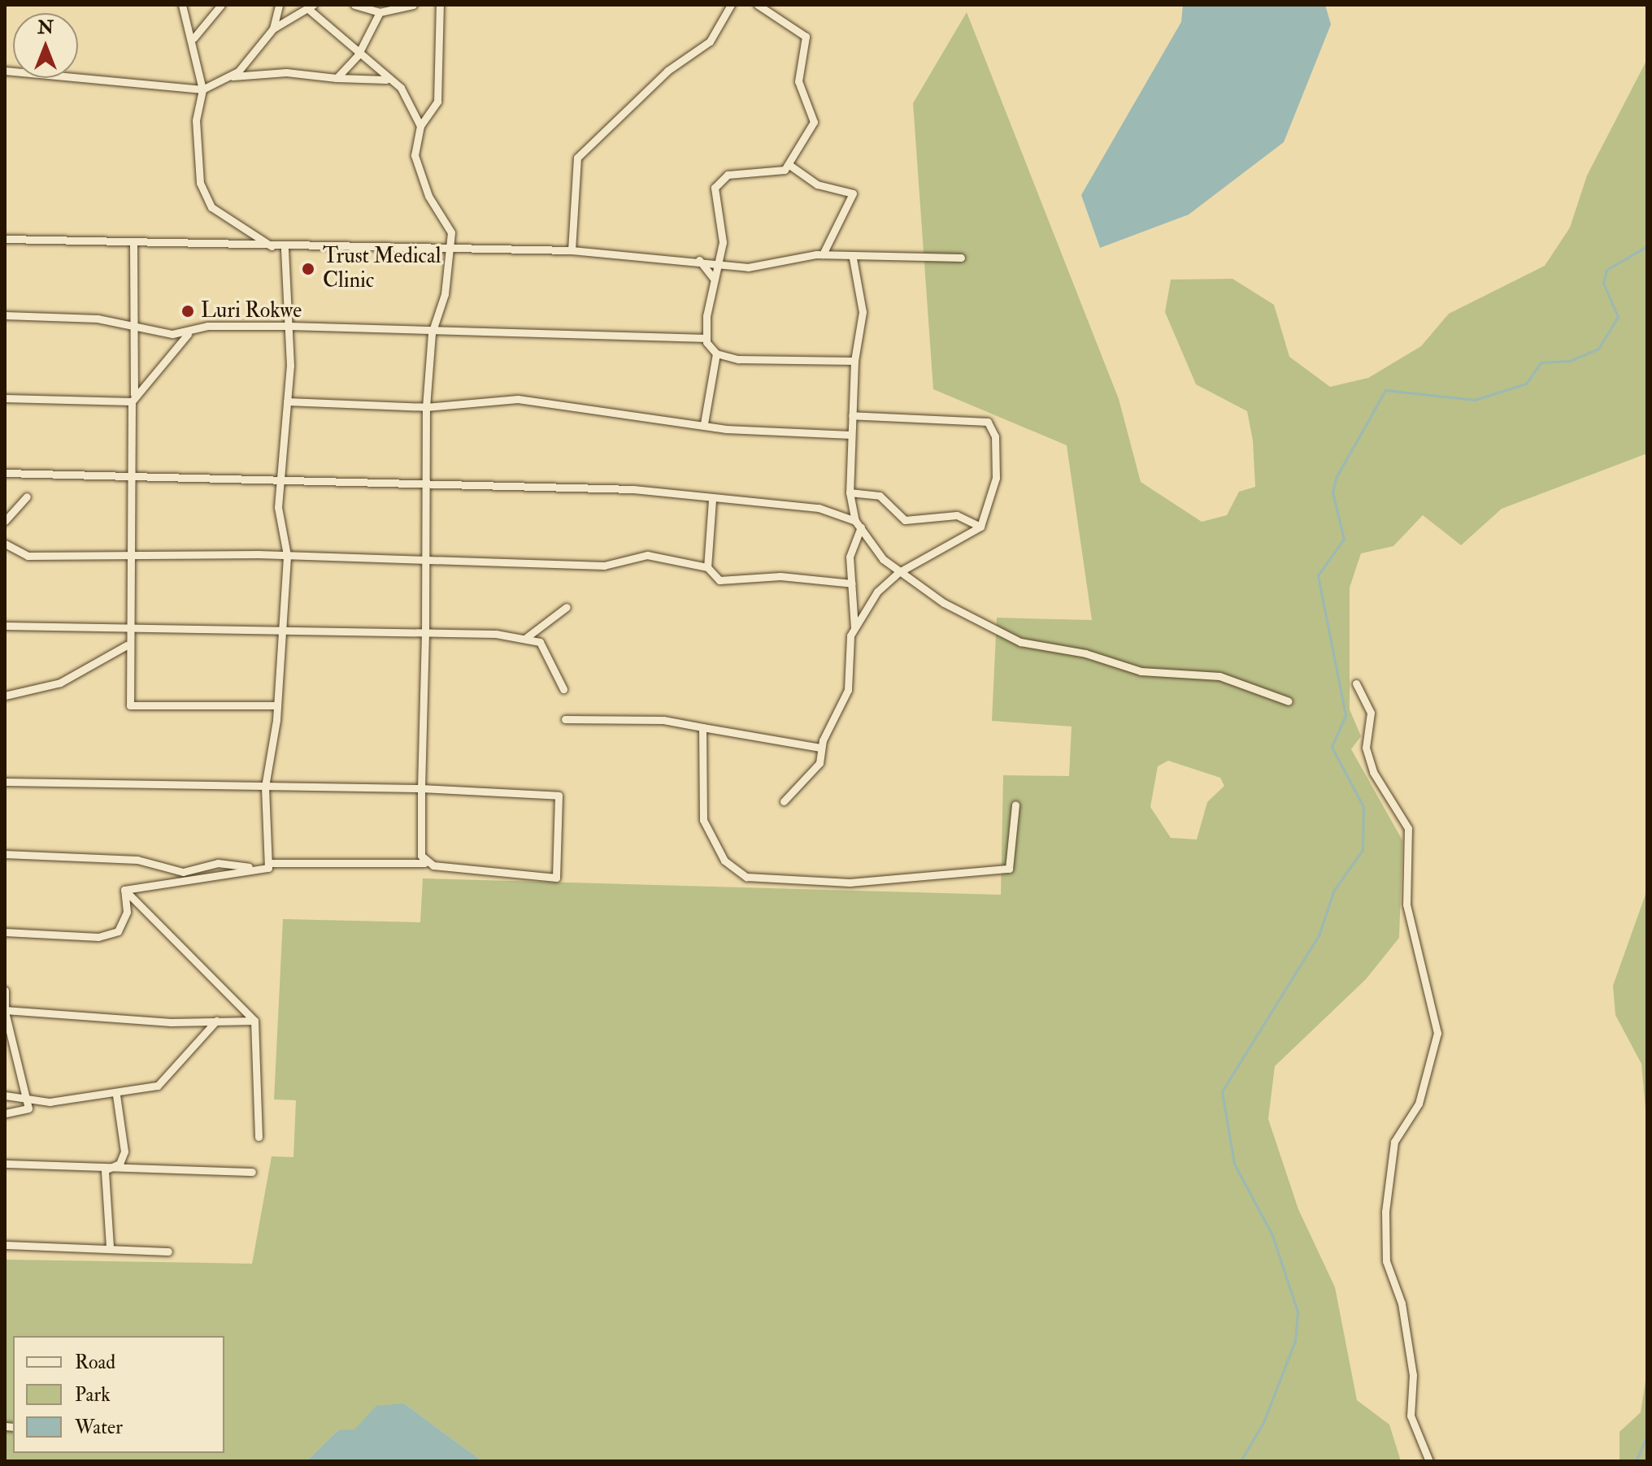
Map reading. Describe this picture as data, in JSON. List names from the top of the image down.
{
  "places": ["Trust Medical Clinic", "Luri Rokwe"],
  "legend": ["Road", "Park", "Water"],
  "north": "top"
}
